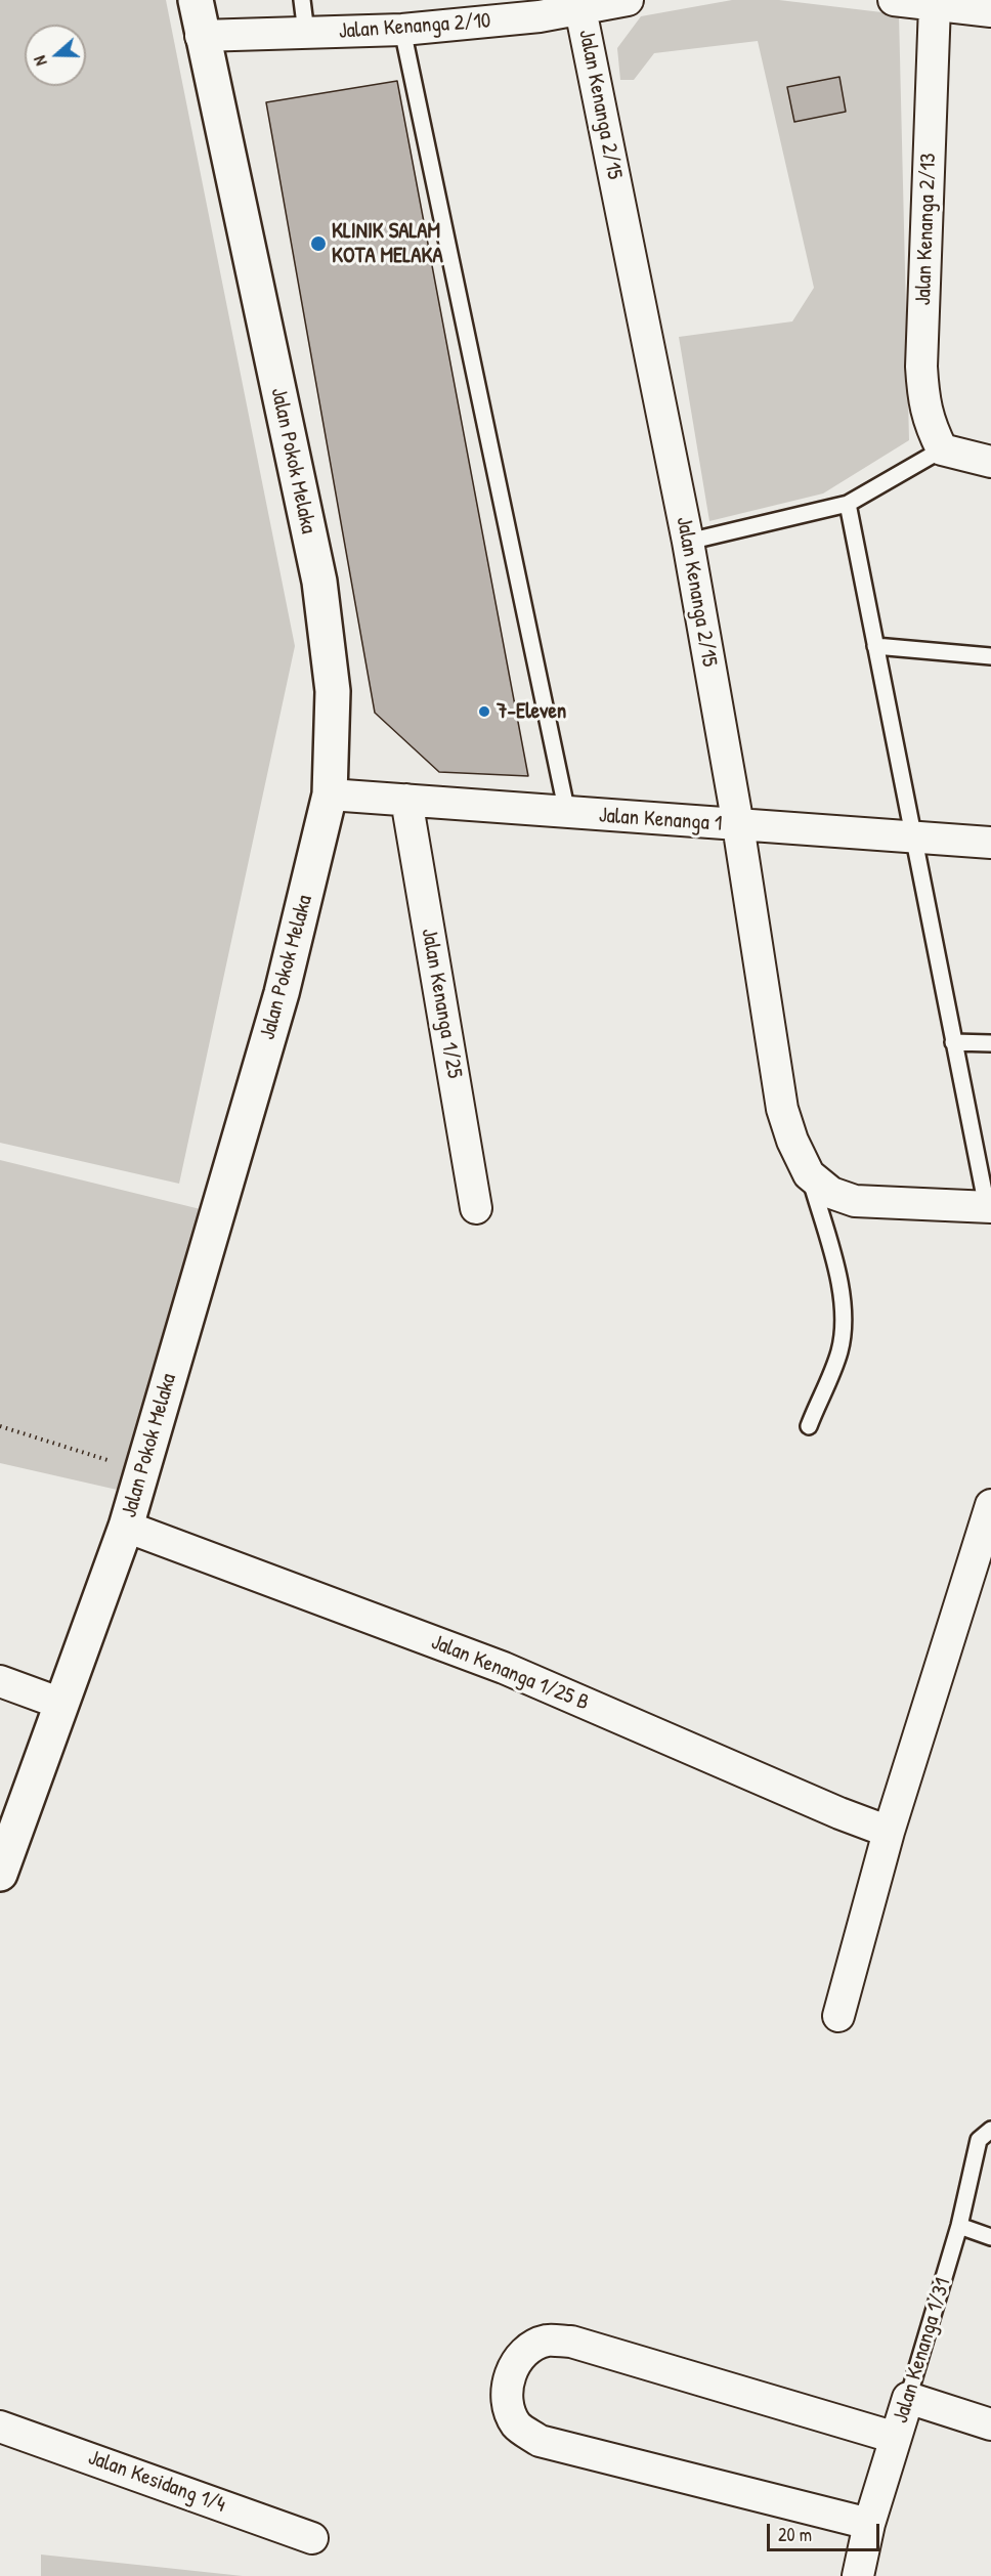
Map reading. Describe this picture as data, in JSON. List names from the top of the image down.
{
  "streets": {
    "street": [
      "Jalan Kenanga 2/10",
      "Jalan Kenanga 2/15",
      "Jalan Kenanga 2/13",
      "Jalan Pokok Melaka",
      "Jalan Kenanga 1",
      "Jalan Kenanga 1/25",
      "Jalan Kenanga 1/25 B",
      "Jalan Kenanga 1/31",
      "Jalan Kesidang 1/4"
    ]
  },
  "crossings": [
    ["Jalan Kenanga 2/10", "Jalan Kenanga 2/15"],
    ["Jalan Kenanga 2/10", "Jalan Pokok Melaka"],
    ["Jalan Kenanga 2/15", "Jalan Kenanga 1"],
    ["Jalan Pokok Melaka", "Jalan Kenanga 1"],
    ["Jalan Pokok Melaka", "Jalan Kenanga 1/25 B"],
    ["Jalan Kenanga 1", "Jalan Kenanga 1/25"]
  ],
  "places": ["KLINIK SALAM KOTA MELAKA", "7-Eleven"],
  "scale_bar": "20 m",
  "north": "left"
}
